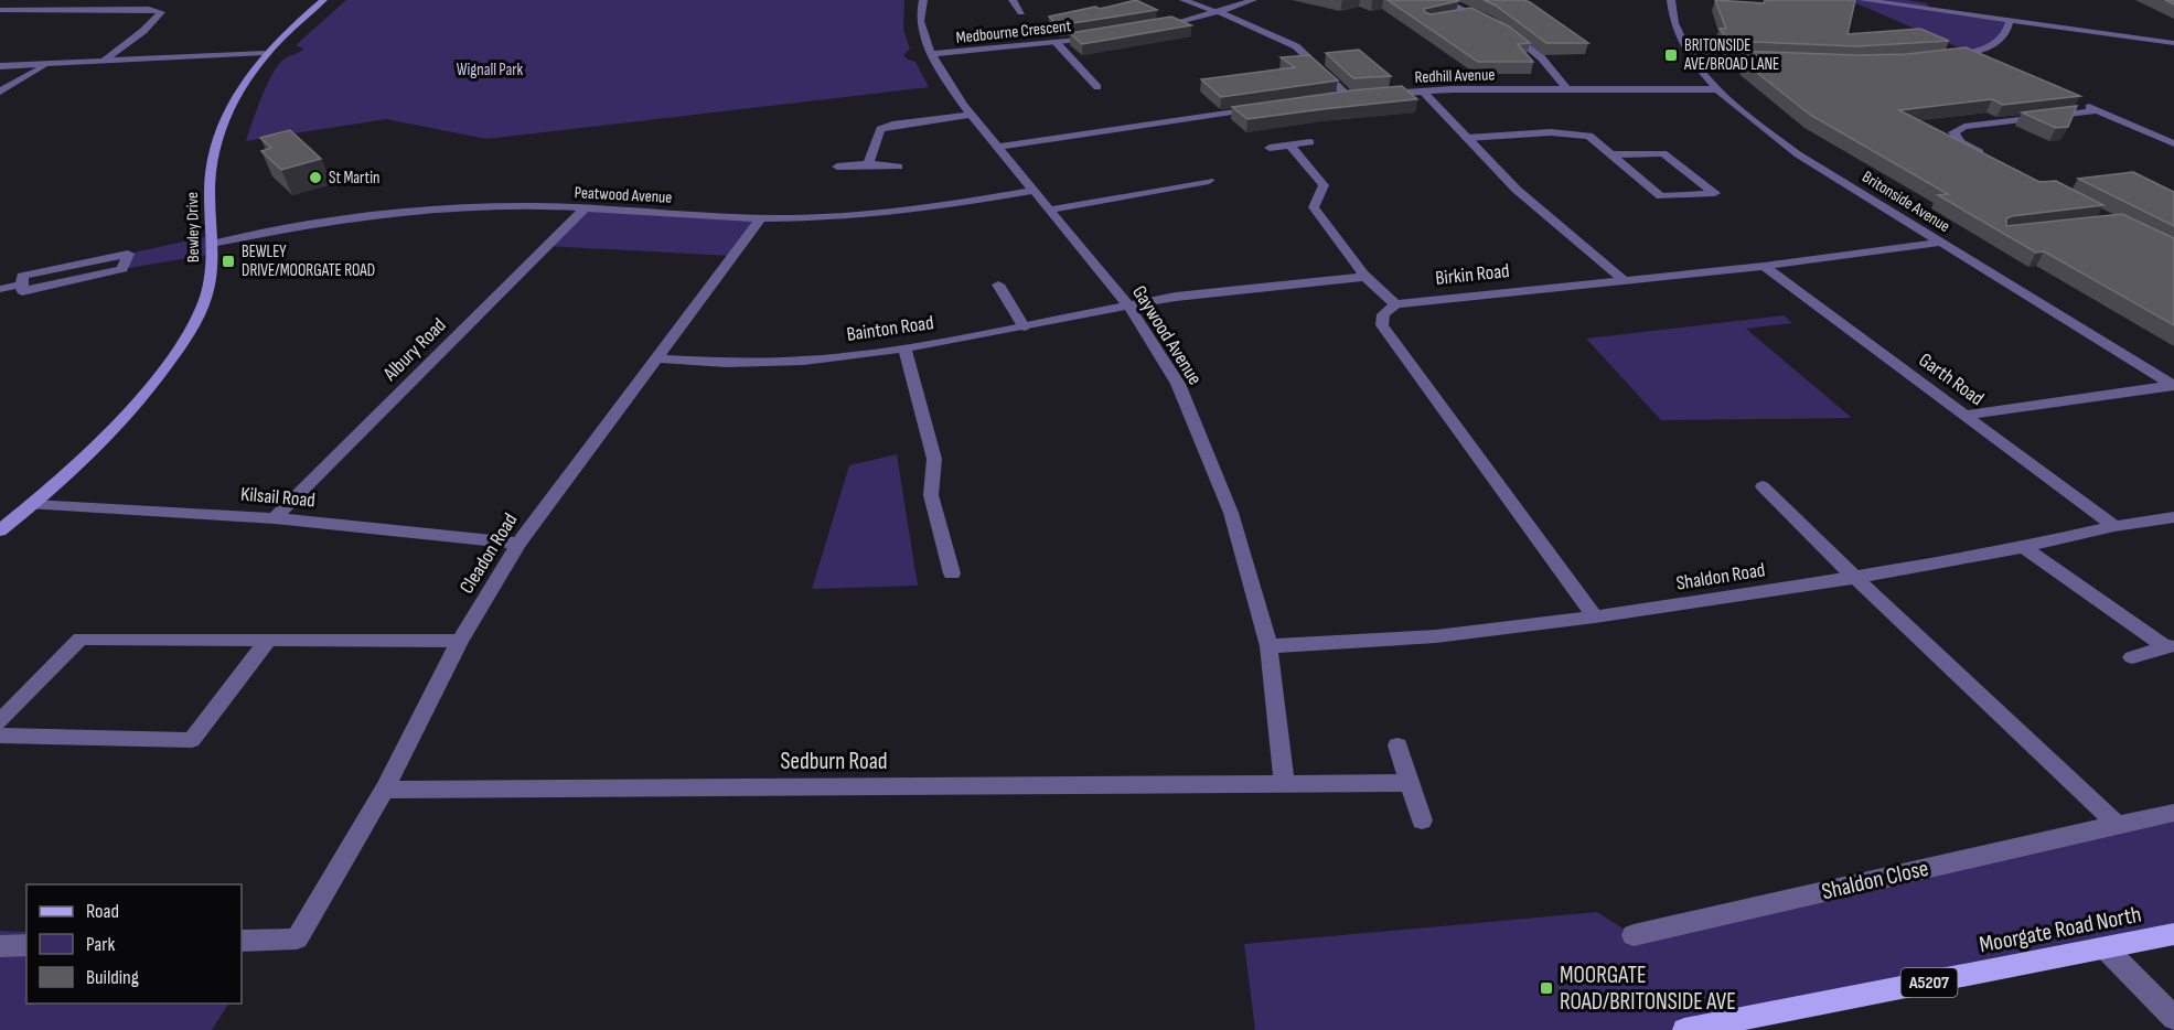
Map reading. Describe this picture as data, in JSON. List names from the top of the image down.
{
  "streets": {
    "main road": ["Moorgate Road North", "A5207"],
    "street": [
      "Medbourne Crescent",
      "Redhill Avenue",
      "Peatwood Avenue",
      "Britonside Avenue",
      "Bewley Drive",
      "Birkin Road",
      "Bainton Road",
      "Gaywood Avenue",
      "Albury Road",
      "Garth Road",
      "Kilsail Road",
      "Cleadon Road",
      "Shaldon Road",
      "Sedburn Road",
      "Shaldon Close"
    ]
  },
  "crossings": [
    ["Medbourne Crescent", "Gaywood Avenue"],
    ["Redhill Avenue", "Britonside Avenue"],
    ["Peatwood Avenue", "Bewley Drive"],
    ["Peatwood Avenue", "Gaywood Avenue"],
    ["Peatwood Avenue", "Albury Road"],
    ["Peatwood Avenue", "Cleadon Road"],
    ["Britonside Avenue", "Birkin Road"],
    ["Bewley Drive", "Kilsail Road"],
    ["Birkin Road", "Garth Road"],
    ["Bainton Road", "Gaywood Avenue"],
    ["Bainton Road", "Cleadon Road"],
    ["Gaywood Avenue", "Shaldon Road"],
    ["Gaywood Avenue", "Sedburn Road"],
    ["Albury Road", "Kilsail Road"],
    ["Garth Road", "Shaldon Road"],
    ["Kilsail Road", "Cleadon Road"],
    ["Cleadon Road", "Sedburn Road"]
  ],
  "parks": ["Wignall Park"],
  "places": {
    "transit": ["BRITONSIDE AVE/BROAD LANE", "BEWLEY DRIVE/MOORGATE ROAD", "MOORGATE ROAD/BRITONSIDE AVE"],
    "other": ["St Martin"]
  },
  "legend": ["Road", "Park", "Building"]
}
